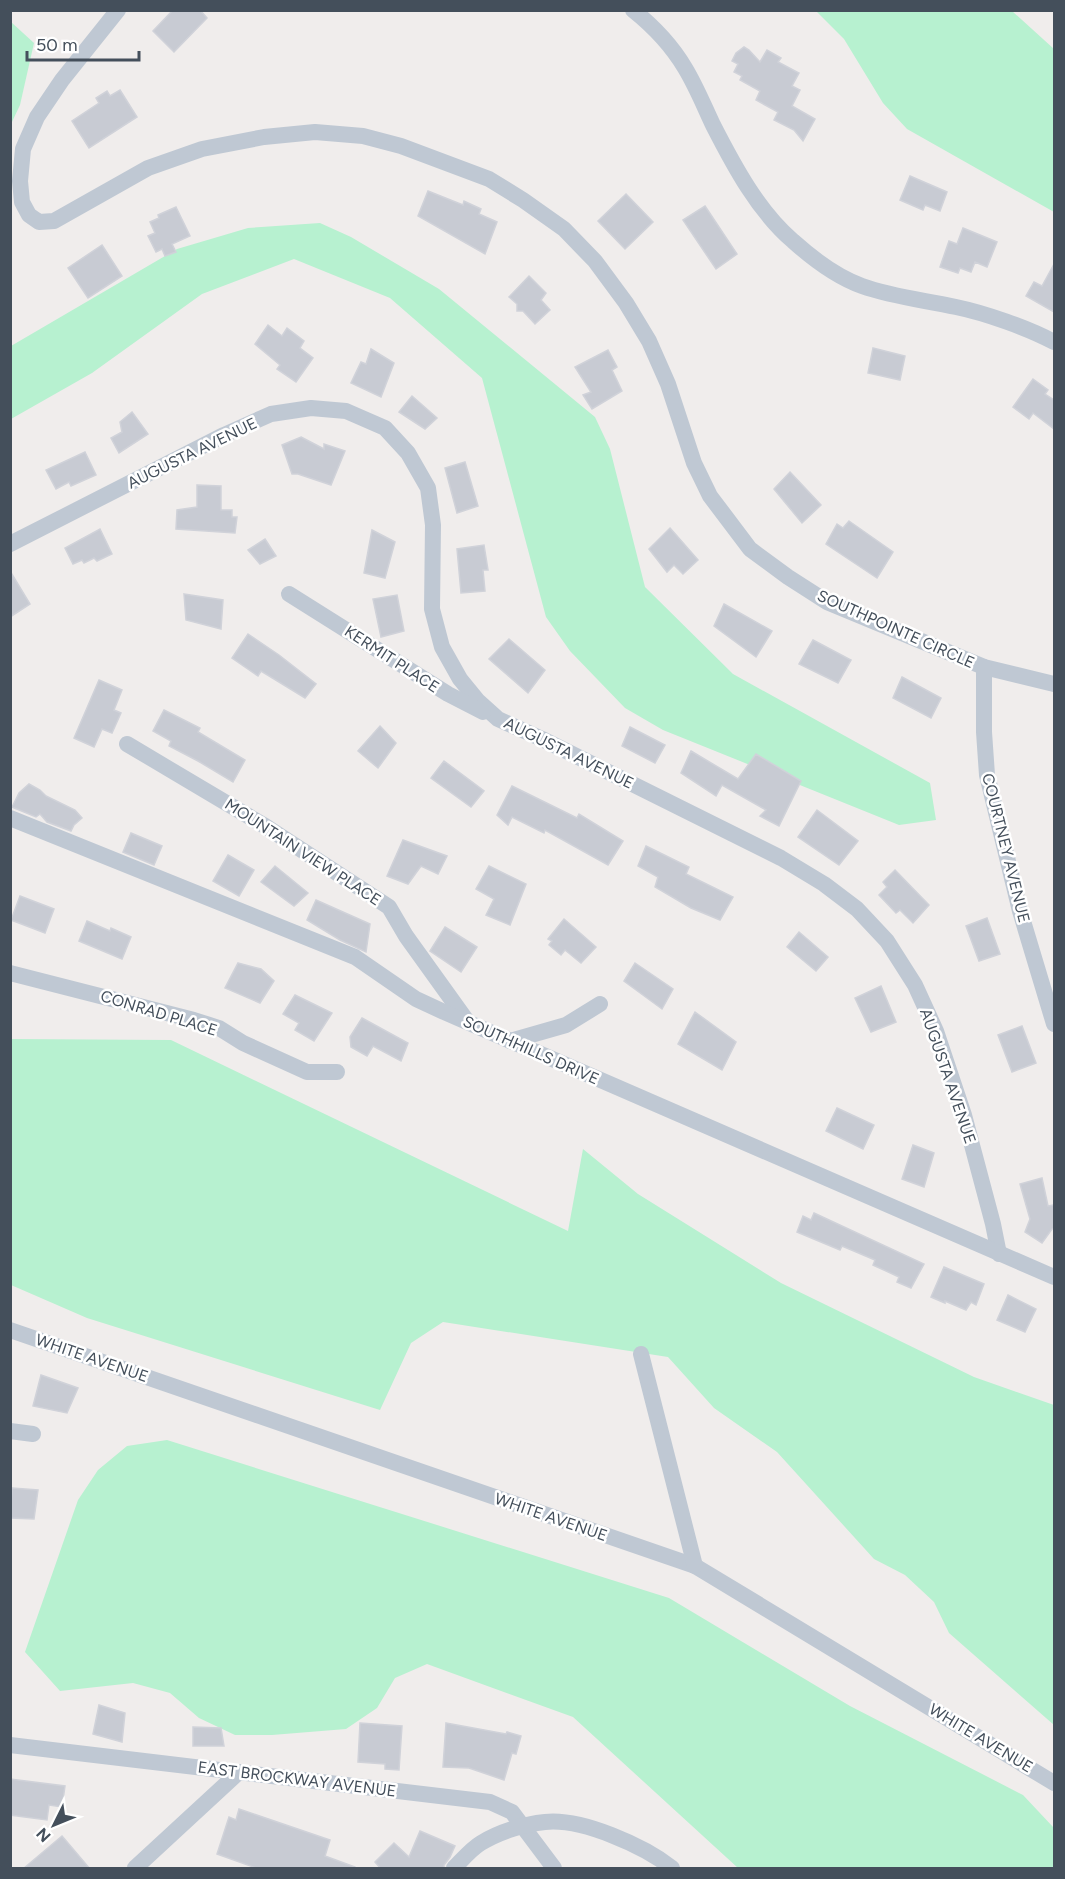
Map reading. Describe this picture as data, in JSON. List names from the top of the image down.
{
  "streets": {
    "street": [
      "AUGUSTA AVENUE",
      "SOUTHPOINTE CIRCLE",
      "KERMIT PLACE",
      "COURTNEY AVENUE",
      "MOUNTAIN VIEW PLACE",
      "CONRAD PLACE",
      "SOUTHHILLS DRIVE",
      "WHITE AVENUE",
      "EAST BROCKWAY AVENUE"
    ]
  },
  "crossings": [
    ["AUGUSTA AVENUE", "KERMIT PLACE"],
    ["AUGUSTA AVENUE", "SOUTHHILLS DRIVE"],
    ["SOUTHPOINTE CIRCLE", "COURTNEY AVENUE"],
    ["MOUNTAIN VIEW PLACE", "SOUTHHILLS DRIVE"]
  ],
  "scale_bar": "50 m",
  "north": "bottom left"
}
